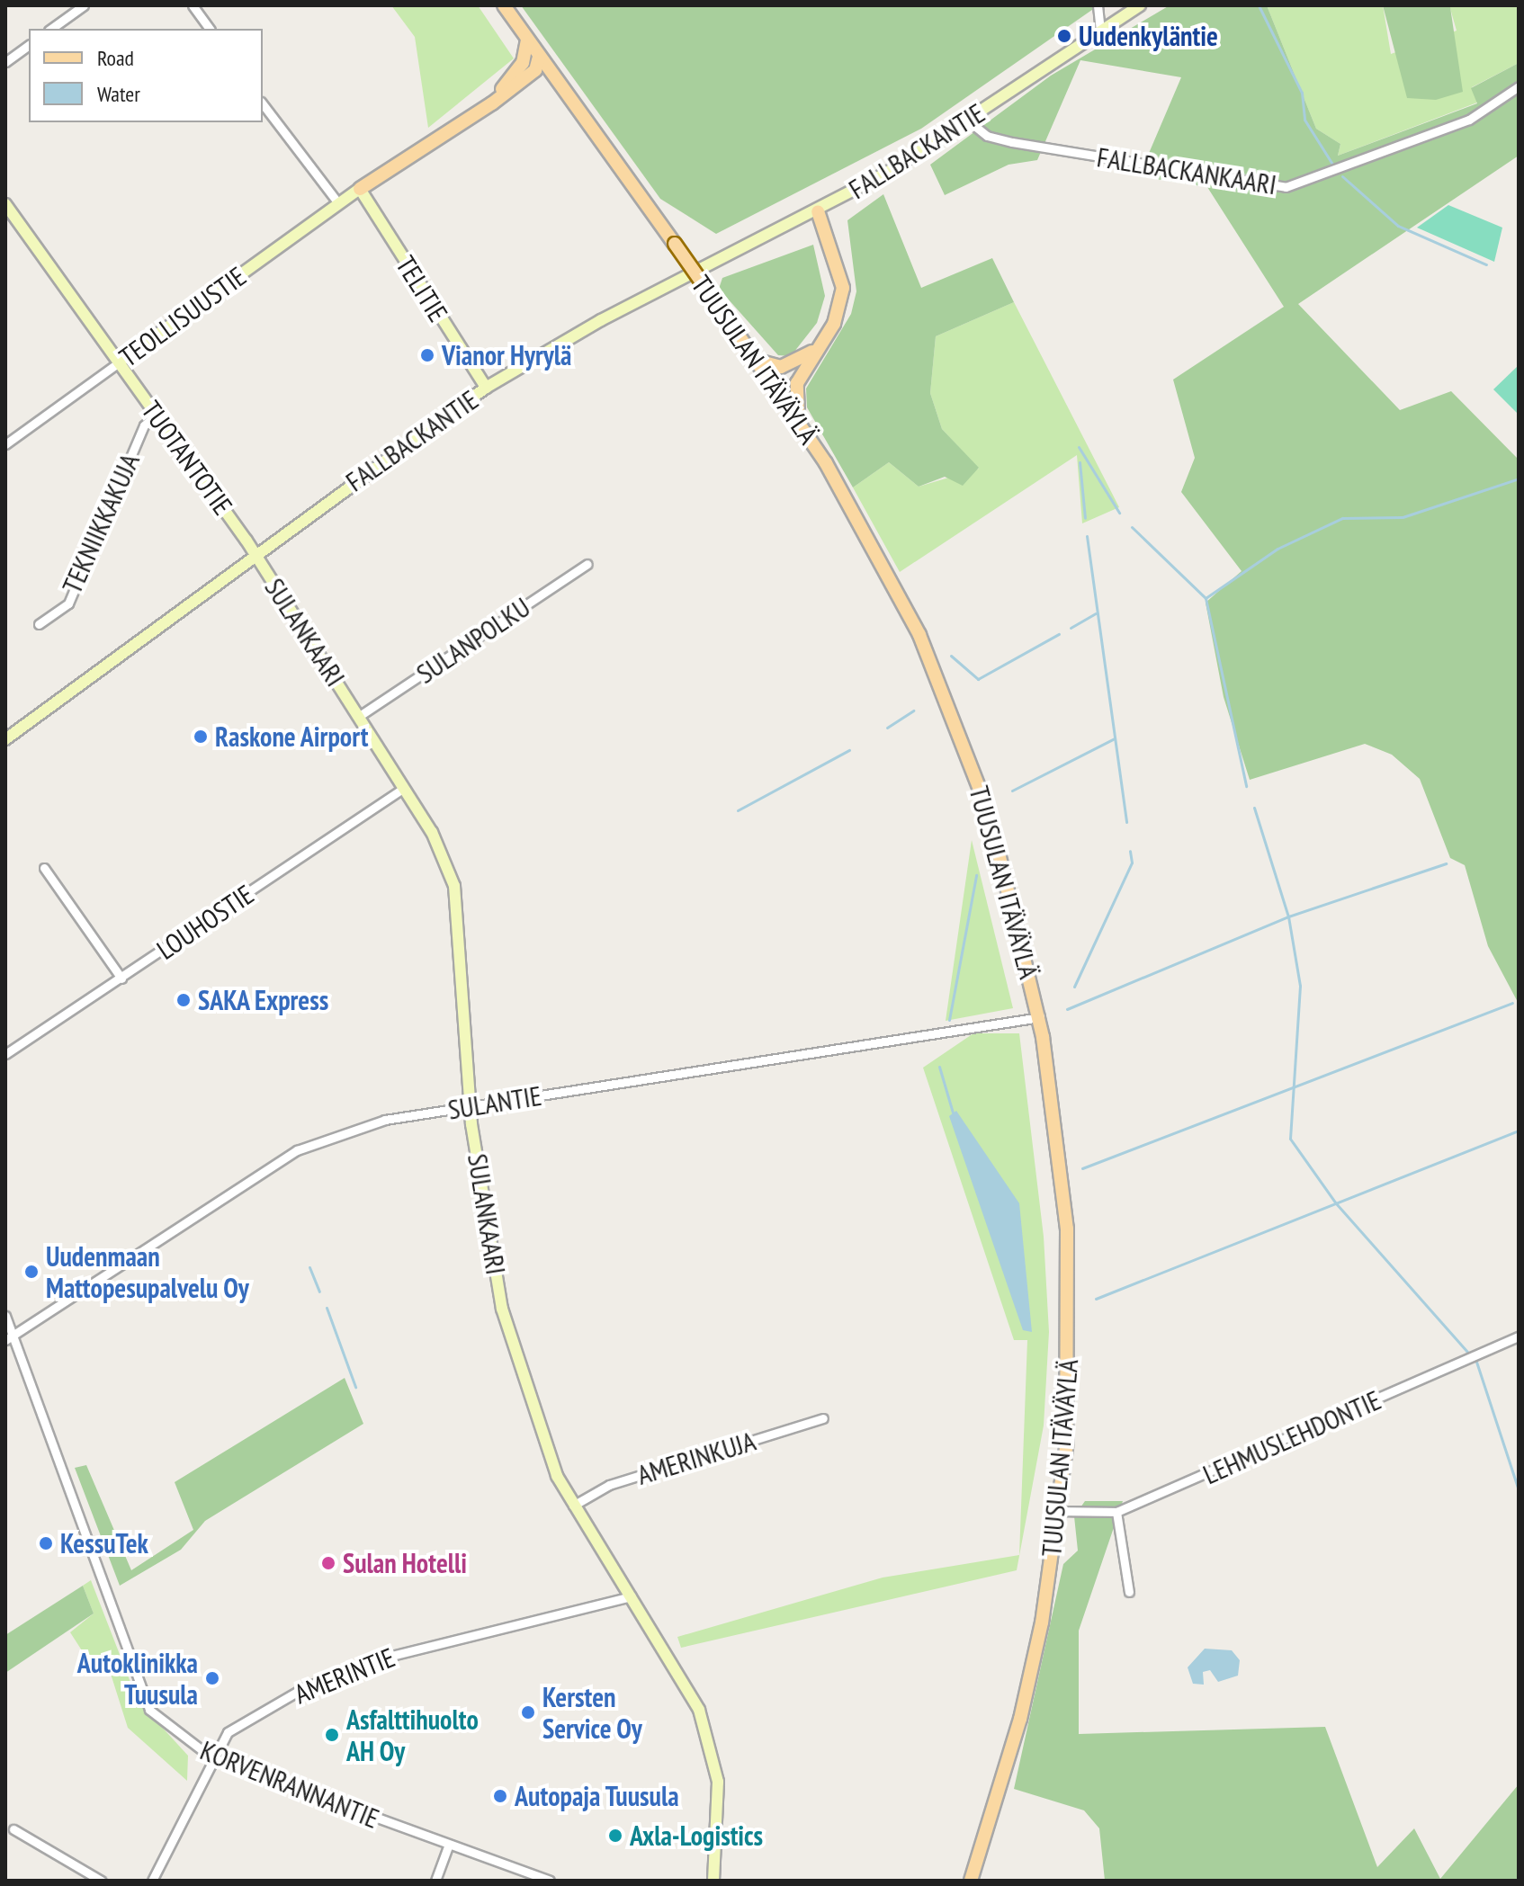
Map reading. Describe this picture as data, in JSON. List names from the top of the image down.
{
  "streets": {
    "main road": ["TUUSULAN ITÄVÄYLÄ"],
    "street": [
      "FALLBACKANTIE",
      "FALLBACKANKAARI",
      "TELITIE",
      "TEOLLISUUSTIE",
      "TUOTANTOTIE",
      "TEKNIIKKAKUJA",
      "SULANKAARI",
      "SULANPOLKU",
      "LOUHOSTIE",
      "SULANTIE",
      "LEHMUSLEHDONTIE",
      "AMERINKUJA",
      "AMERINTIE",
      "KORVENRANNANTIE"
    ]
  },
  "crossings": [
    ["FALLBACKANTIE", "FALLBACKANKAARI"],
    ["FALLBACKANTIE", "TELITIE"],
    ["FALLBACKANTIE", "TUOTANTOTIE"],
    ["FALLBACKANTIE", "SULANKAARI"],
    ["TELITIE", "TEOLLISUUSTIE"],
    ["TEOLLISUUSTIE", "TUOTANTOTIE"],
    ["TUUSULAN ITÄVÄYLÄ", "SULANTIE"],
    ["TUUSULAN ITÄVÄYLÄ", "LEHMUSLEHDONTIE"],
    ["TUOTANTOTIE", "TEKNIIKKAKUJA"],
    ["TUOTANTOTIE", "SULANKAARI"],
    ["SULANKAARI", "SULANPOLKU"],
    ["SULANKAARI", "LOUHOSTIE"],
    ["SULANKAARI", "SULANTIE"],
    ["SULANKAARI", "AMERINKUJA"],
    ["SULANKAARI", "AMERINTIE"],
    ["SULANTIE", "KORVENRANNANTIE"],
    ["AMERINTIE", "KORVENRANNANTIE"]
  ],
  "places": [
    "Uudenkyläntie",
    "Vianor Hyrylä",
    "Raskone Airport",
    "SAKA Express",
    "Uudenmaan Mattopesupalvelu Oy",
    "KessuTek",
    "Sulan Hotelli",
    "Autoklinikka Tuusula",
    "Kersten Service Oy",
    "Asfalttihuolto AH Oy",
    "Autopaja Tuusula",
    "Axla-Logistics"
  ],
  "legend": ["Road", "Water"]
}
